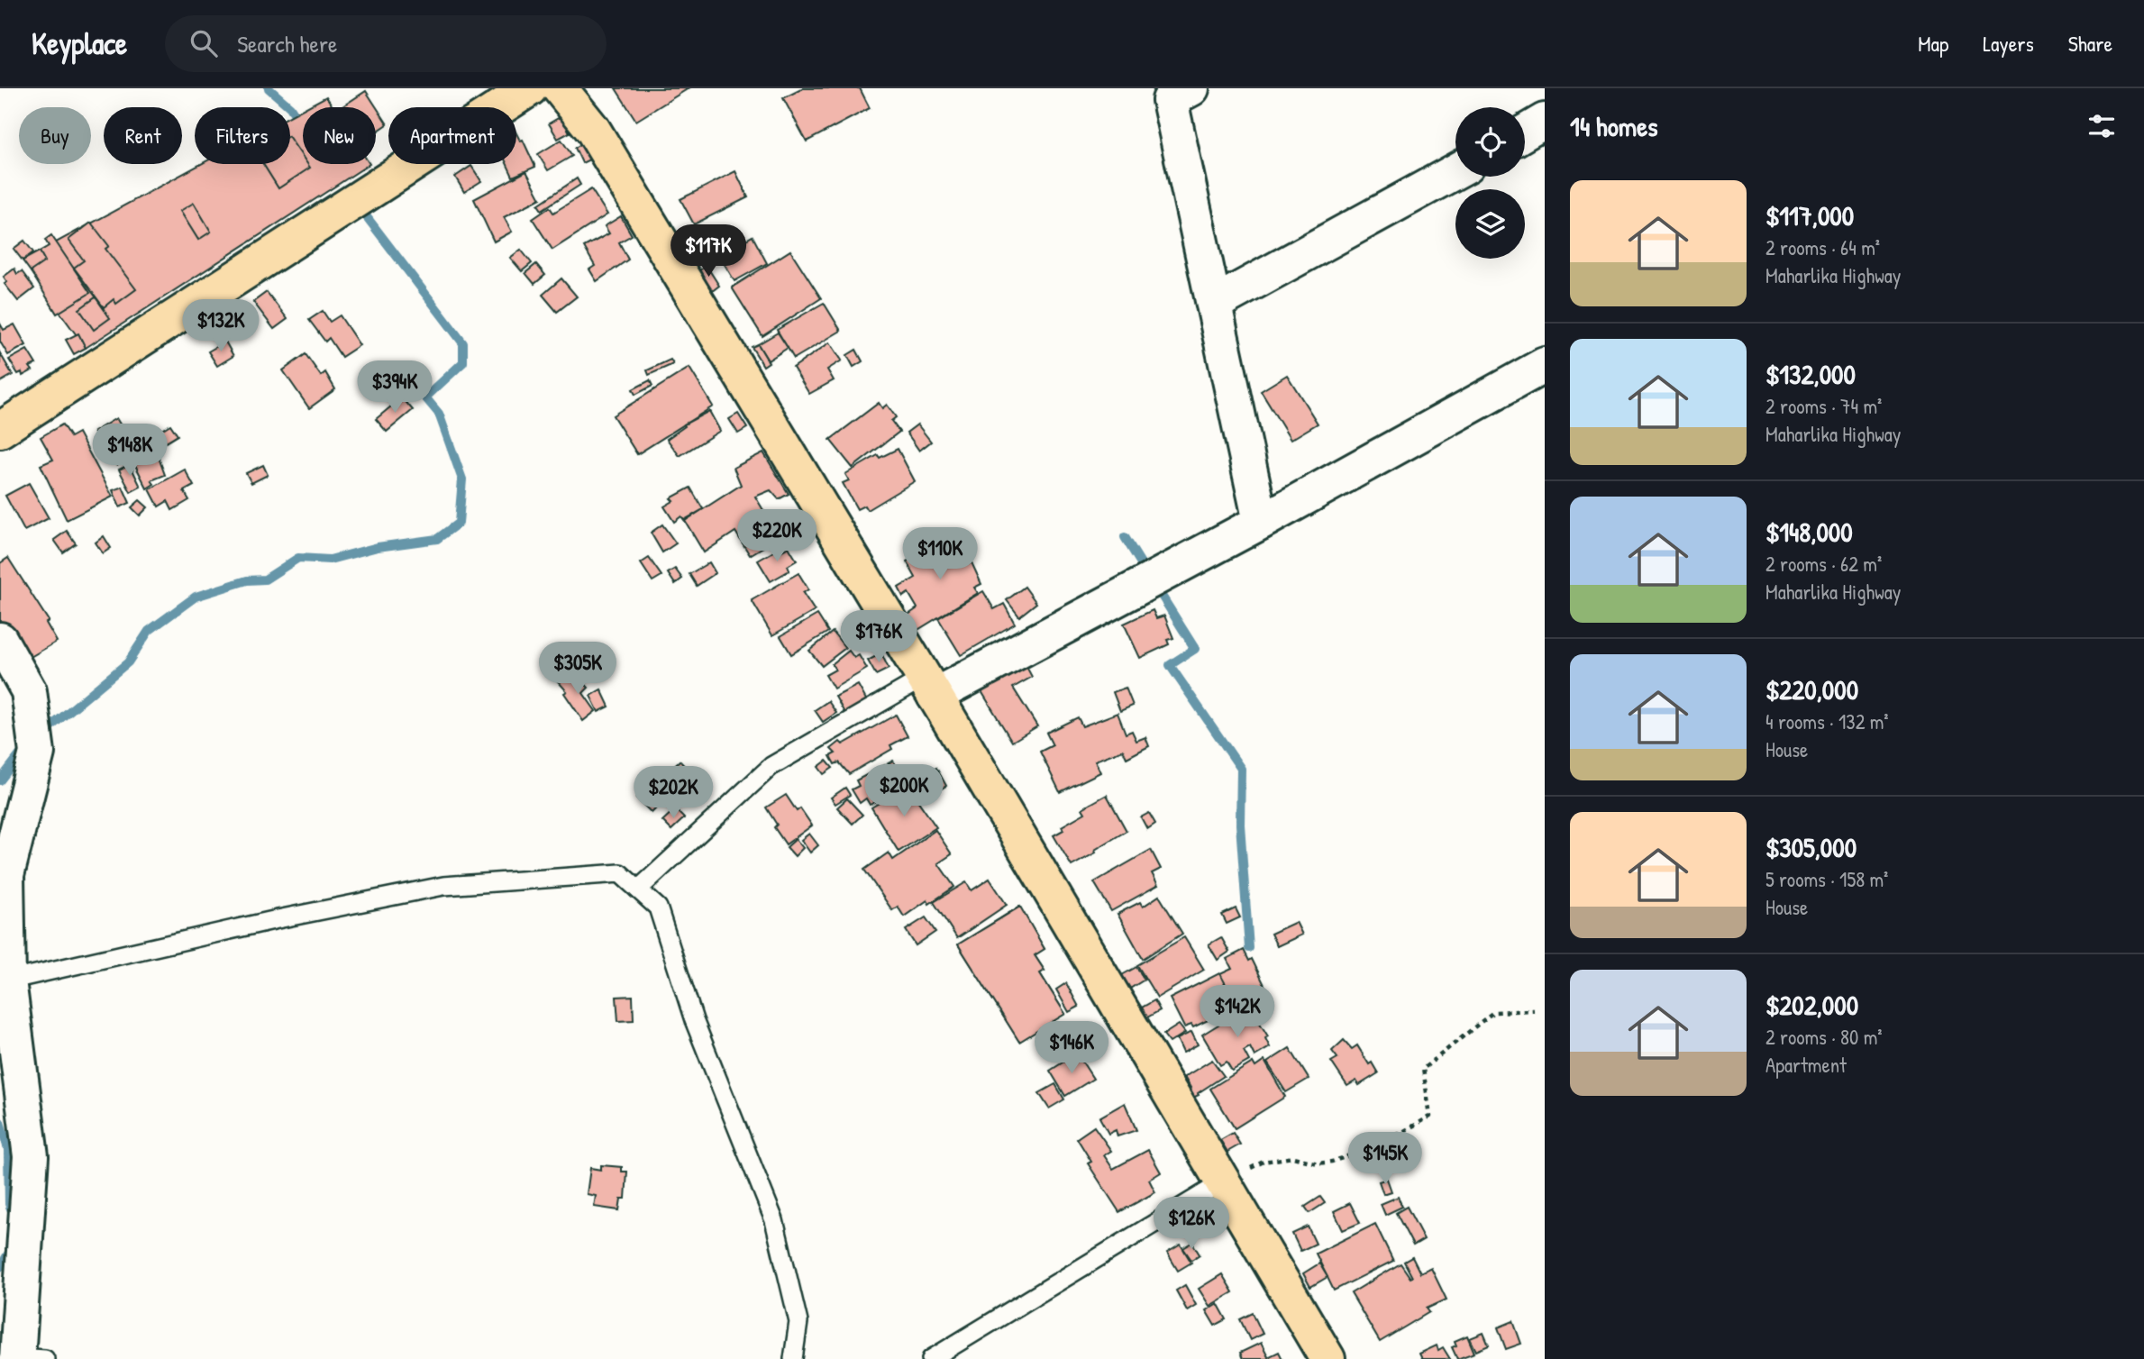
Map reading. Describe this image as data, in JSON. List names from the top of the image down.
{
  "page": {
    "header": "Keyplace",
    "search": "Search here",
    "nav": ["Map", "Layers", "Share"],
    "heading": "14 homes",
    "chip": [
      "Buy",
      "Rent",
      "Filters",
      "New",
      "Apartment"
    ],
    "list": [
      {
        "name": "$117,000",
        "note": "2 rooms · 64 m² · Maharlika Highway"
      },
      {
        "name": "$132,000",
        "note": "2 rooms · 74 m² · Maharlika Highway"
      },
      {
        "name": "$148,000",
        "note": "2 rooms · 62 m² · Maharlika Highway"
      },
      {
        "name": "$220,000",
        "note": "4 rooms · 132 m² · House"
      },
      {
        "name": "$305,000",
        "note": "5 rooms · 158 m² · House"
      },
      {
        "name": "$202,000",
        "note": "2 rooms · 80 m² · Apartment"
      }
    ],
    "price": [
      "$117K",
      "$132K",
      "$394K",
      "$148K",
      "$220K",
      "$110K",
      "$176K",
      "$305K",
      "$200K",
      "$202K",
      "$142K",
      "$146K",
      "$145K",
      "$126K"
    ]
  }
}
